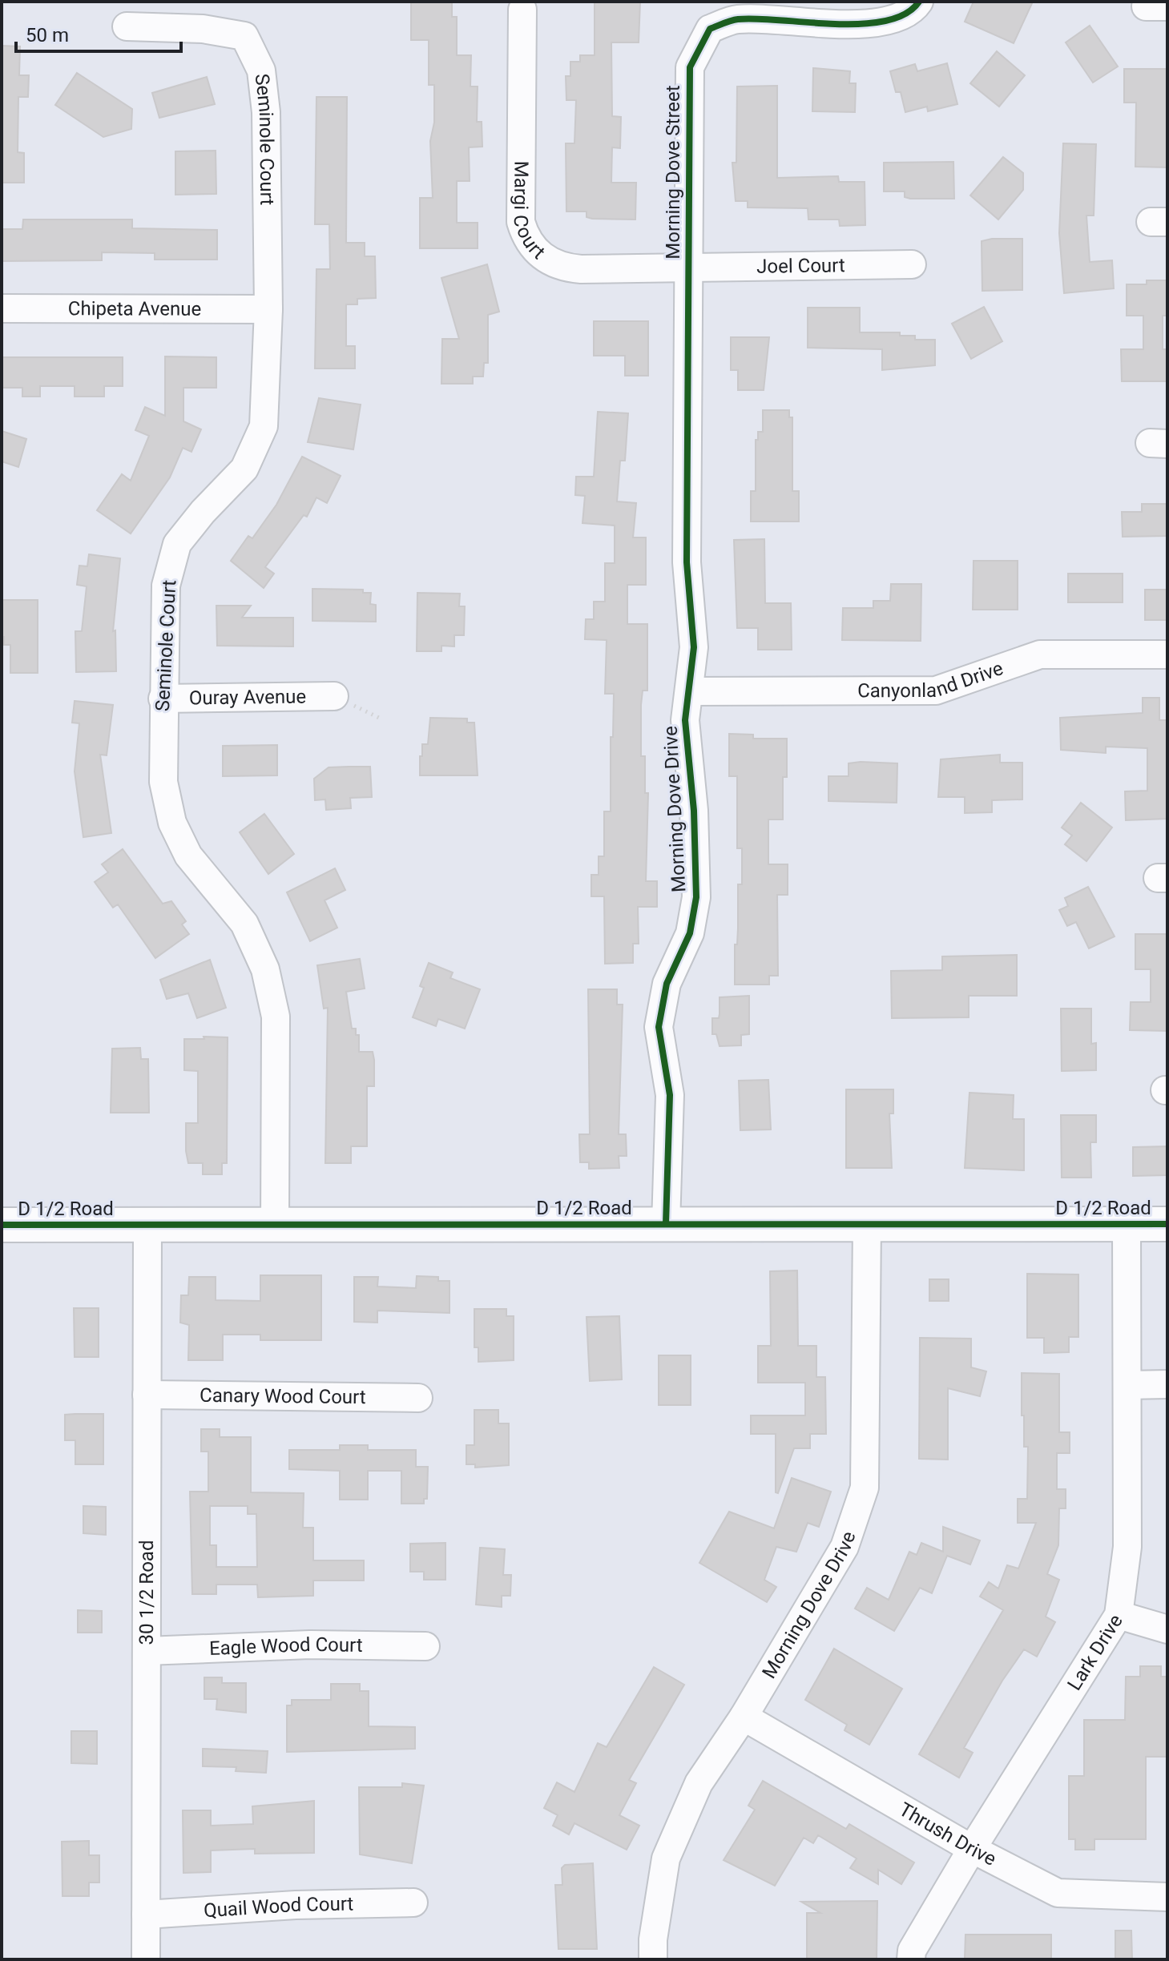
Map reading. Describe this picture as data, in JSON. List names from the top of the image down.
{
  "streets": {
    "main road": ["D 1/2 Road"],
    "street": [
      "Seminole Court",
      "Morning Dove Street",
      "Margi Court",
      "Joel Court",
      "Chipeta Avenue",
      "Canyonland Drive",
      "Ouray Avenue",
      "Morning Dove Drive",
      "Canary Wood Court",
      "30 1/2 Road",
      "Eagle Wood Court",
      "Lark Drive",
      "Thrush Drive",
      "Quail Wood Court"
    ]
  },
  "crossings": [
    ["Seminole Court", "Chipeta Avenue"],
    ["Seminole Court", "Ouray Avenue"],
    ["Seminole Court", "D 1/2 Road"],
    ["Morning Dove Street", "Margi Court"],
    ["Morning Dove Street", "Joel Court"],
    ["Morning Dove Street", "Morning Dove Drive"],
    ["Margi Court", "Joel Court"],
    ["Canyonland Drive", "Morning Dove Drive"],
    ["Morning Dove Drive", "D 1/2 Road"],
    ["Morning Dove Drive", "Thrush Drive"],
    ["D 1/2 Road", "30 1/2 Road"],
    ["D 1/2 Road", "Lark Drive"],
    ["Canary Wood Court", "30 1/2 Road"],
    ["30 1/2 Road", "Eagle Wood Court"],
    ["30 1/2 Road", "Quail Wood Court"],
    ["Lark Drive", "Thrush Drive"]
  ],
  "scale_bar": "50 m"
}
